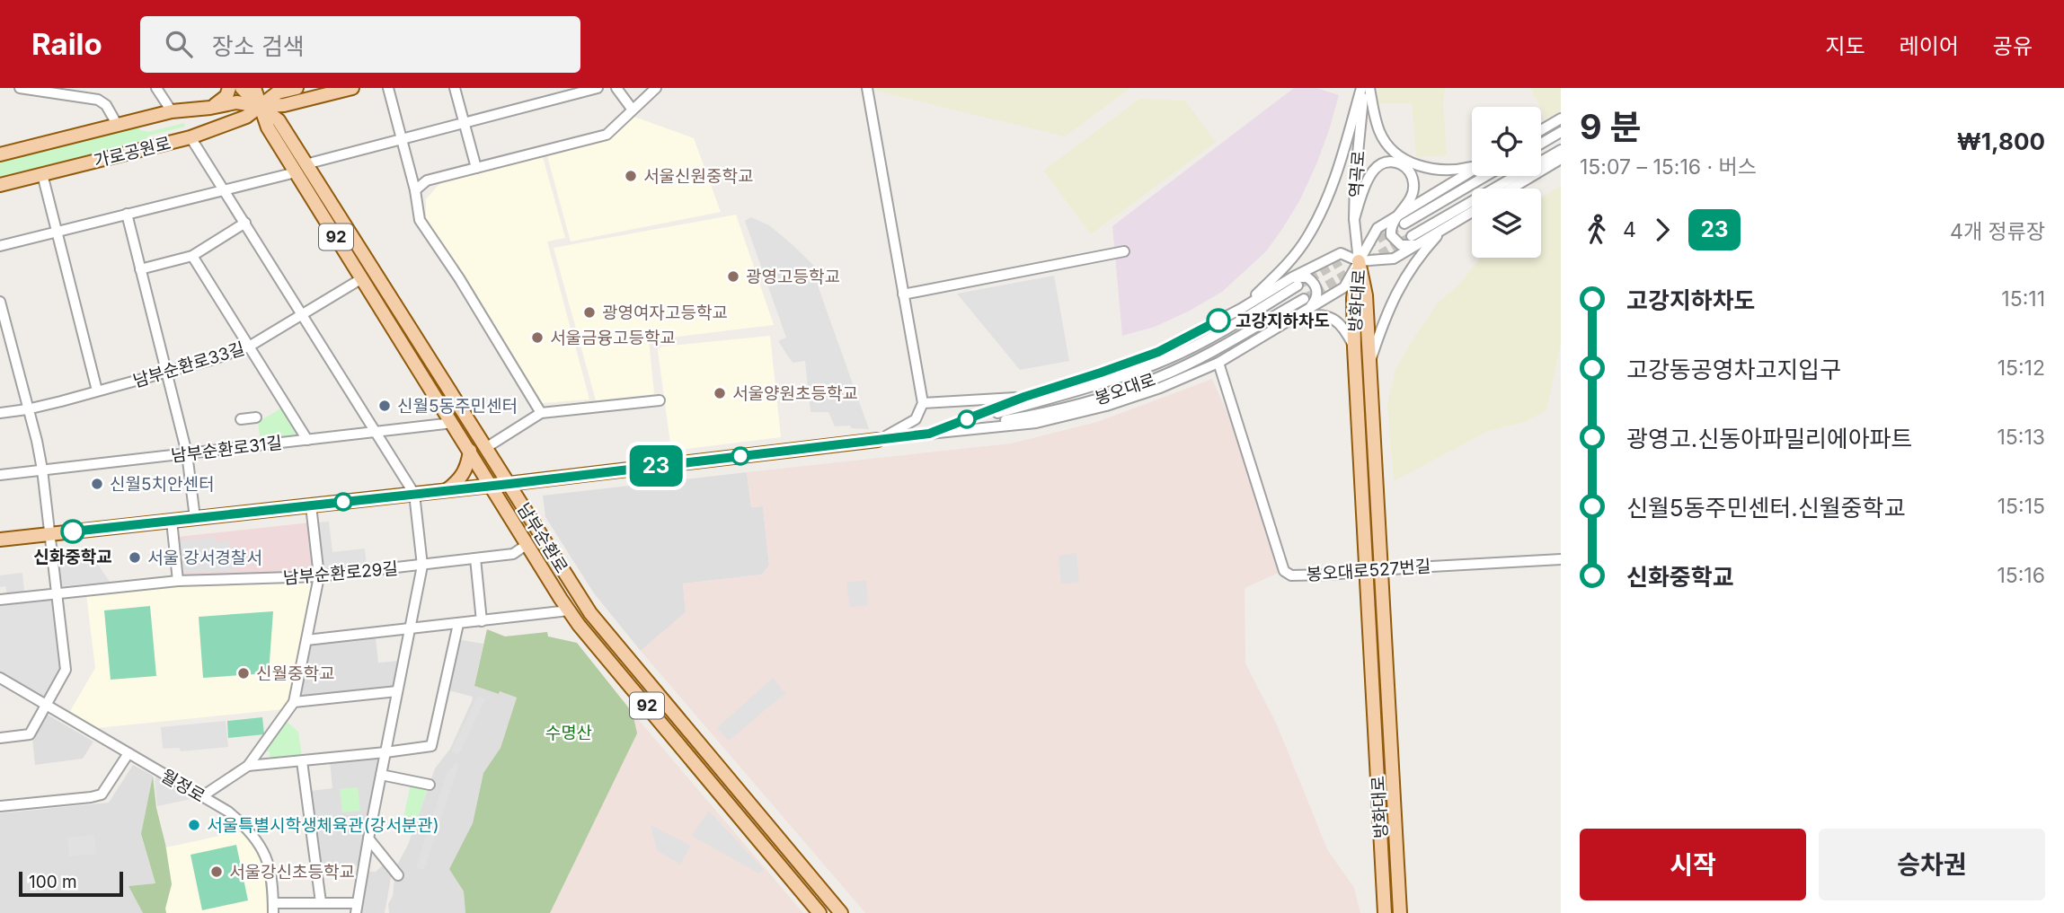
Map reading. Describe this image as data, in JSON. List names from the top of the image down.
{
  "streets": {
    "main road": [
      "가로공원로",
      "92",
      "방화대로",
      "남부순환로"
    ],
    "street": [
      "역곡로",
      "남부순환로33길",
      "봉오대로",
      "남부순환로31길",
      "봉오대로527번길",
      "남부순환로29길",
      "월정로"
    ]
  },
  "crossings": [
    ["가로공원로", "남부순환로"],
    ["역곡로", "방화대로"],
    ["남부순환로33길", "남부순환로"],
    ["남부순환로31길", "남부순환로"],
    ["남부순환로", "남부순환로29길"]
  ],
  "parks": ["수명산"],
  "places": [
    "서울신원중학교",
    "광영고등학교",
    "광영여자고등학교",
    "고강지하차도",
    "서울금융고등학교",
    "서울양원초등학교",
    "신월5동주민센터",
    "신월5치안센터",
    "신화중학교",
    "서울 강서경찰서",
    "신월중학교",
    "서울특별시학생체육관(강서분관)",
    "서울강신초등학교"
  ],
  "lines": ["bus line 23"],
  "scale_bar": "100 m",
  "page": {
    "header": "Railo",
    "search": "장소 검색",
    "nav": ["지도", "레이어", "공유"],
    "on_map": "23",
    "heading": ["9 분", "15:07 – 15:16 · 버스", "₩1,800"],
    "legs": ["4", "23", "4개 정류장"],
    "list": [
      {
        "name": "고강지하차도",
        "value": "15:11"
      },
      {
        "name": "고강동공영차고지입구",
        "value": "15:12"
      },
      {
        "name": "광영고.신동아파밀리에아파트",
        "value": "15:13"
      },
      {
        "name": "신월5동주민센터.신월중학교",
        "value": "15:15"
      },
      {
        "name": "신화중학교",
        "value": "15:16"
      }
    ],
    "buttons": ["시작", "승차권"],
    "scale": "100 m"
  }
}
